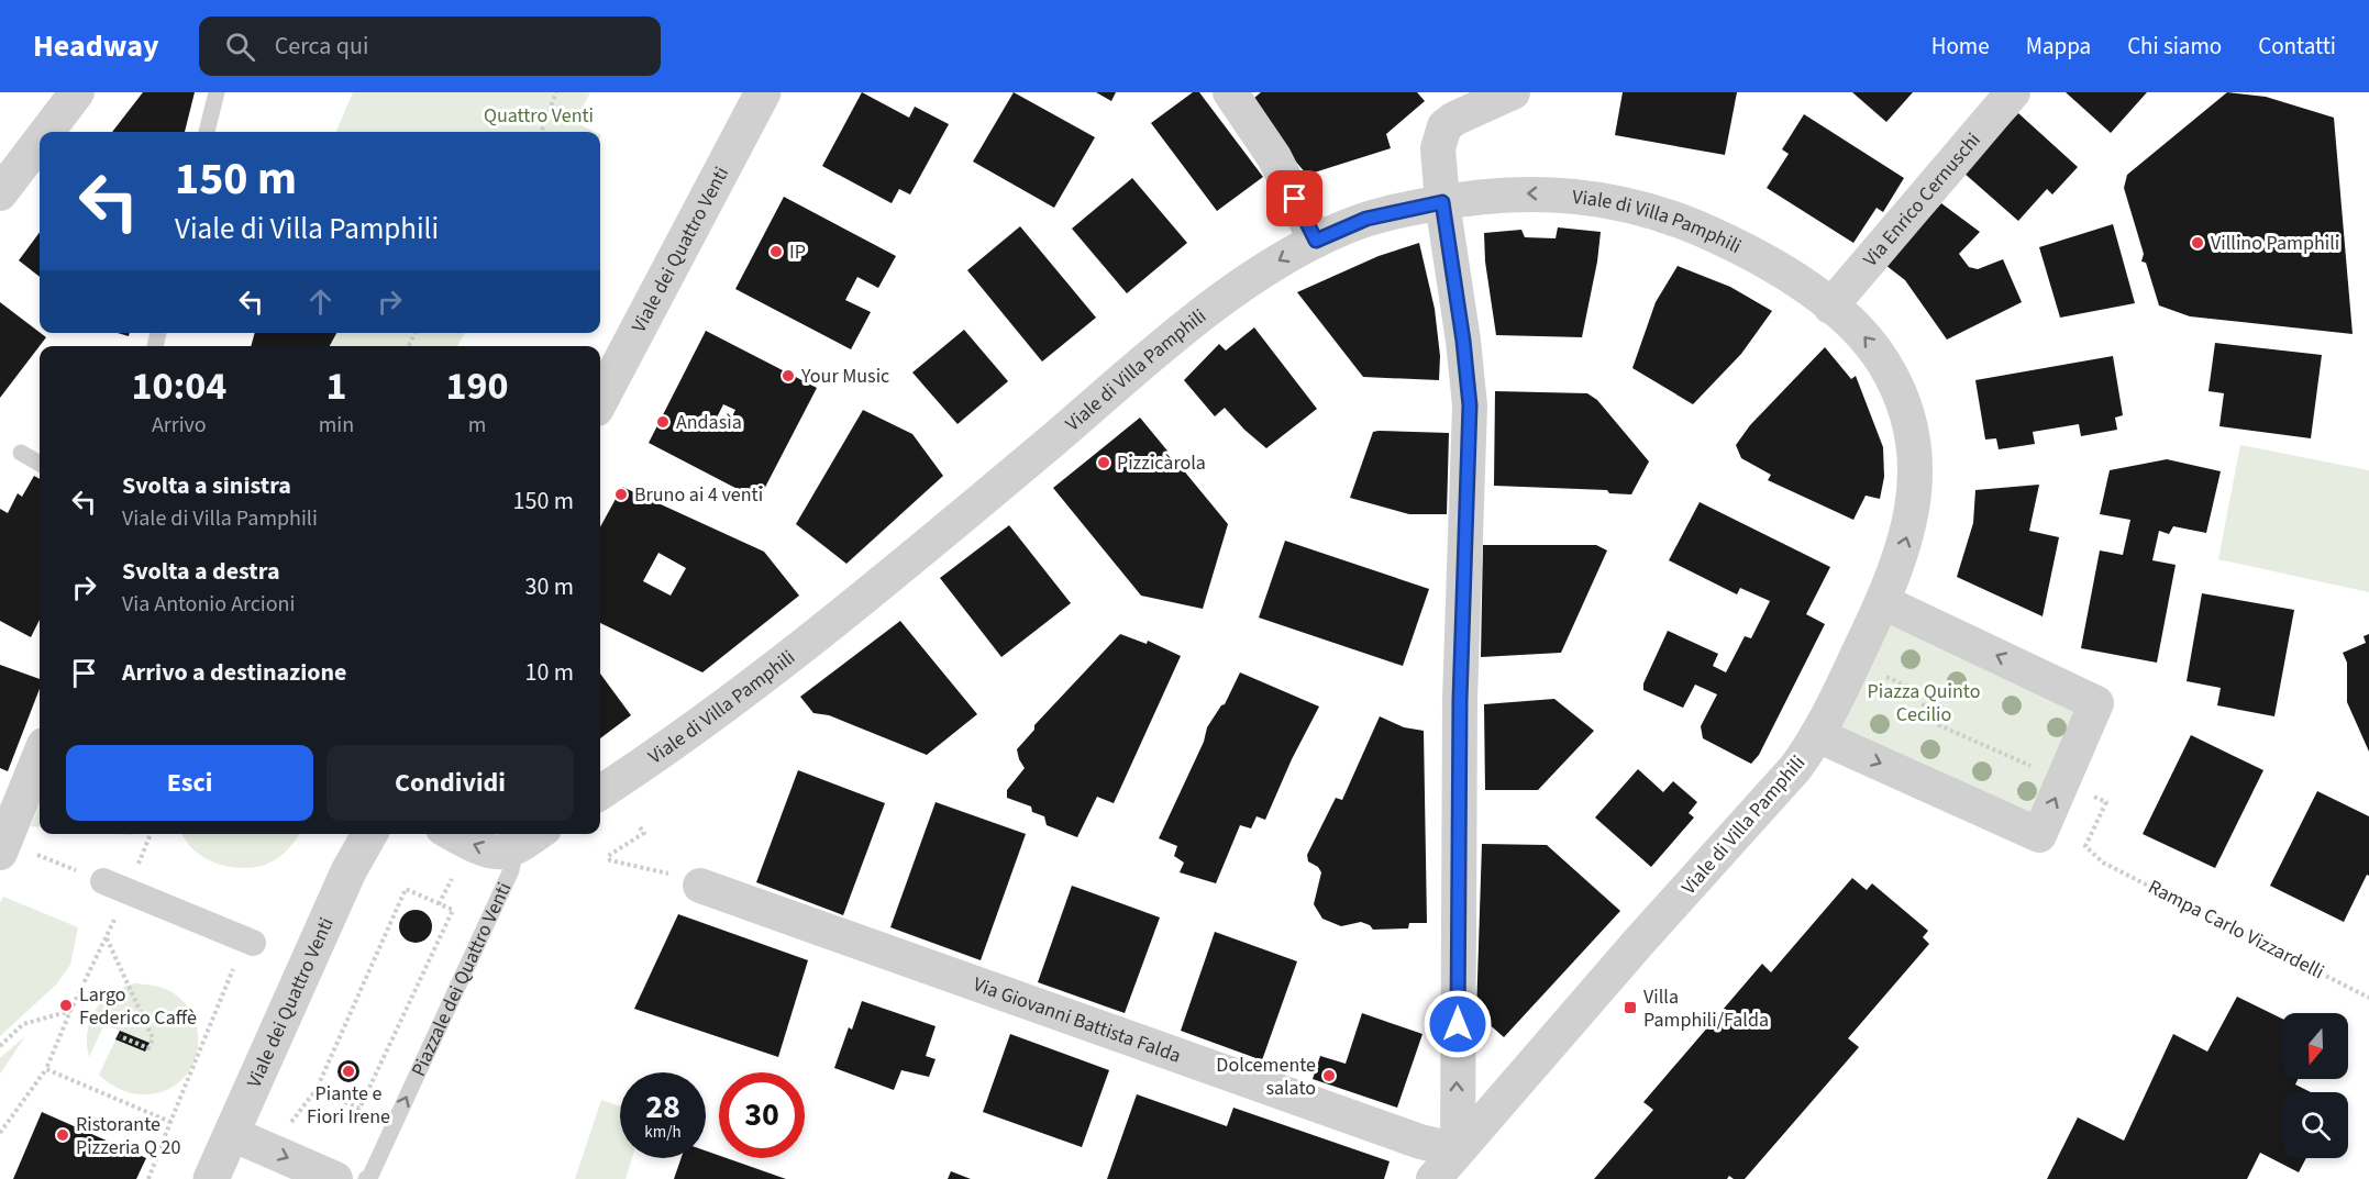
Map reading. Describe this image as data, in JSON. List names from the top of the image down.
{
  "streets": {
    "street": [
      "Via Enrico Cernuschi",
      "Viale di Villa Pamphili",
      "Viale dei Quattro Venti",
      "Piazzale dei Quattro Venti",
      "Via Giovanni Battista Falda"
    ],
    "path": ["Rampa Carlo Vizzardelli"]
  },
  "crossings": [
    ["Via Enrico Cernuschi", "Viale di Villa Pamphili"],
    ["Viale di Villa Pamphili", "Via Giovanni Battista Falda"]
  ],
  "parks": ["Quattro Venti", "Piazza Quinto Cecilio"],
  "places": {
    "other": [
      "Villino Pamphili",
      "IP",
      "Your Music",
      "Andasìa",
      "Pizzicàrola",
      "Bruno ai 4 venti",
      "Largo Federico Caffè",
      "Piante e Fiori Irene",
      "Dolcemente salato",
      "Ristorante Pizzeria Q 20"
    ],
    "transit": ["Villa Pamphili/Falda"]
  },
  "north": "bottom",
  "page": {
    "header": "Headway",
    "search": "Cerca qui",
    "nav": [
      "Home",
      "Mappa",
      "Chi siamo",
      "Contatti"
    ],
    "turn": ["150 m", "Viale di Villa Pamphili"],
    "eta": [
      "10:04",
      "Arrivo",
      "1",
      "min",
      "190",
      "m"
    ],
    "list": [
      {
        "name": "Svolta a sinistra",
        "note": "Viale di Villa Pamphili",
        "value": "150 m"
      },
      {
        "name": "Svolta a destra",
        "note": "Via Antonio Arcioni",
        "value": "30 m"
      },
      {
        "name": "Arrivo a destinazione",
        "value": "10 m"
      }
    ],
    "buttons": ["Esci", "Condividi"],
    "speed": "28 km/h",
    "limit": "30"
  }
}
